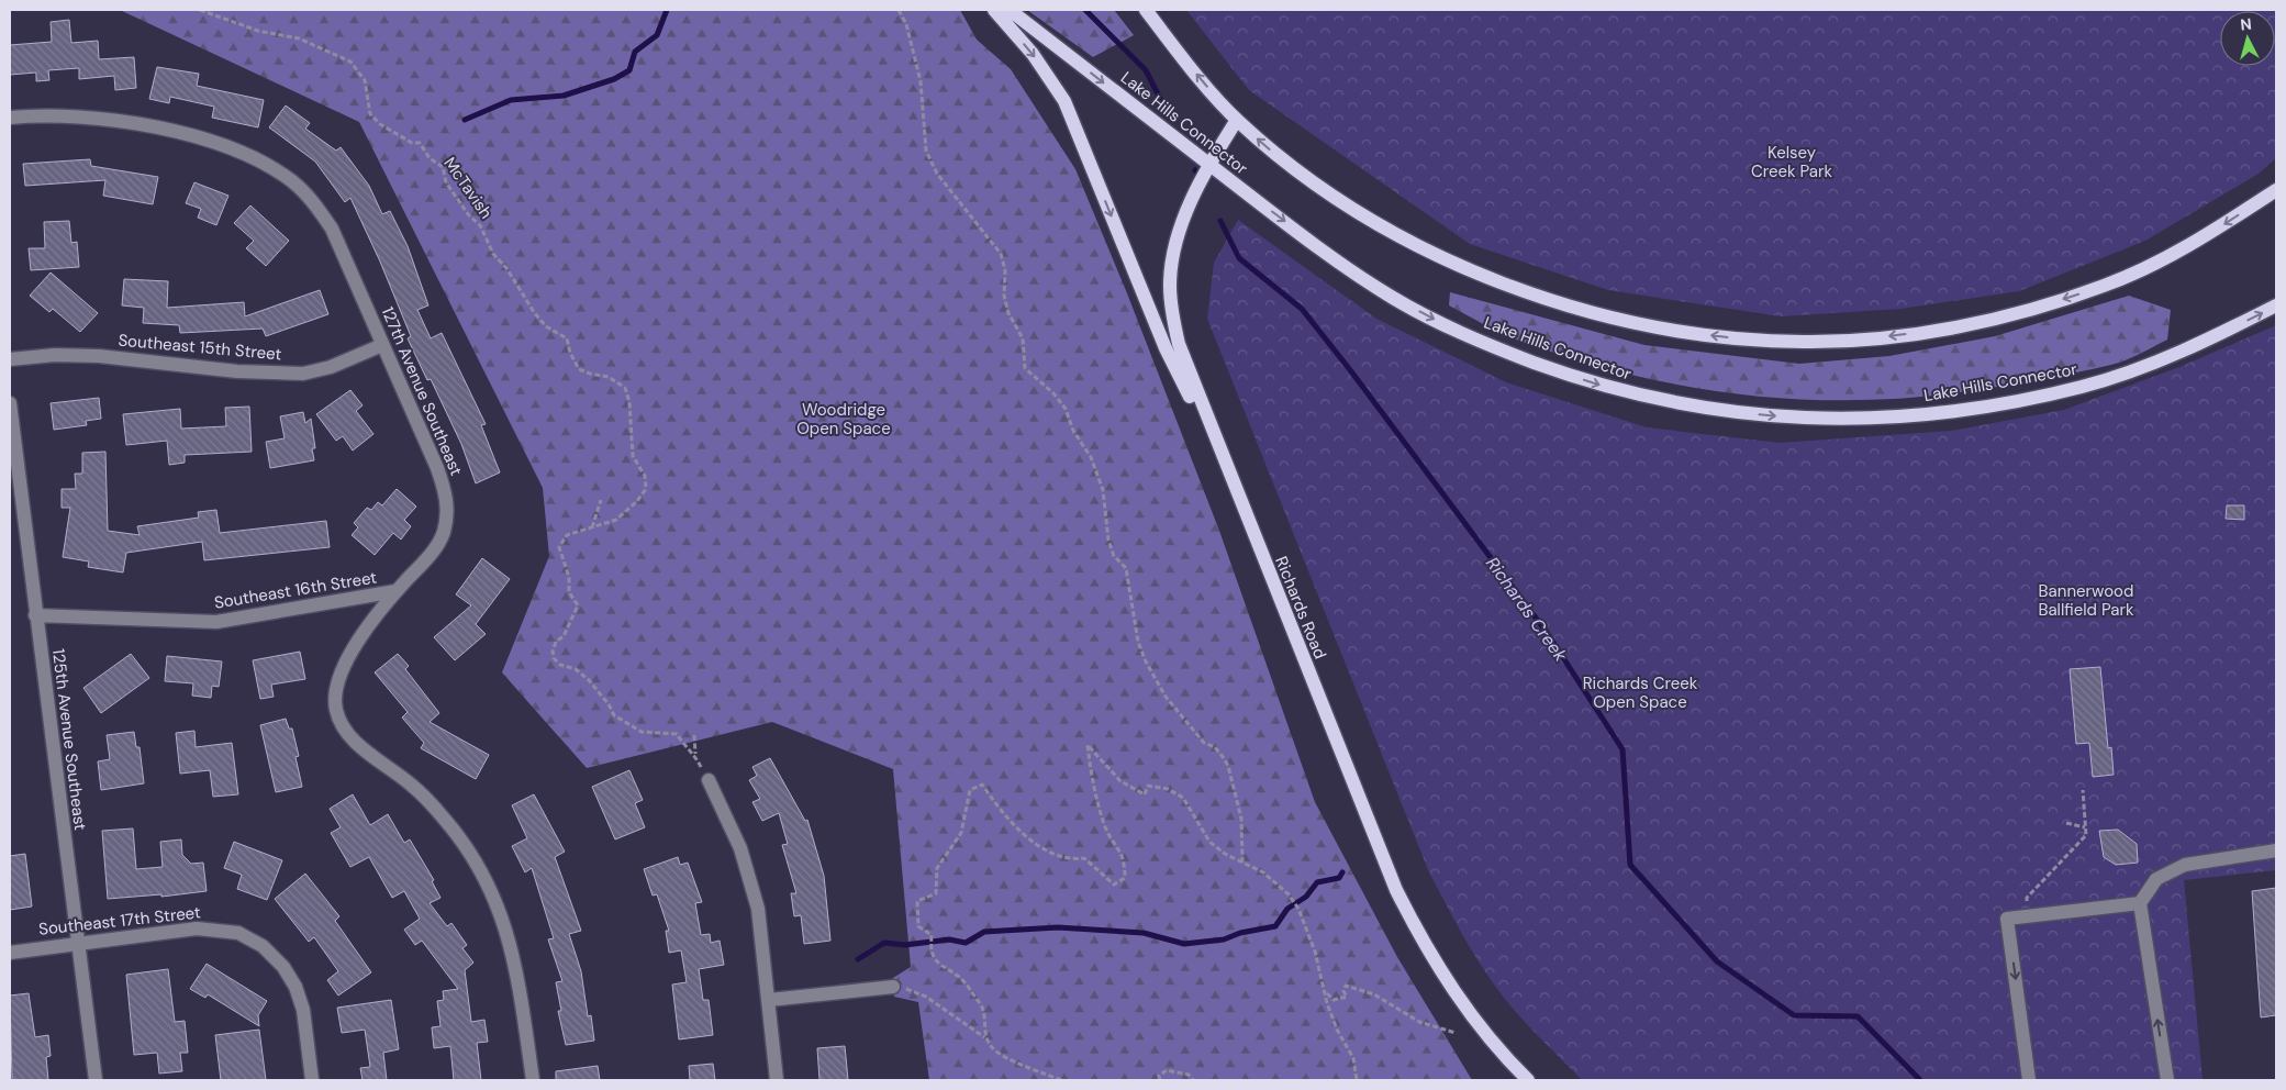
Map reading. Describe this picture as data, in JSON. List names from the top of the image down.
{
  "streets": {
    "main road": ["Lake Hills Connector", "Richards Road"],
    "street": [
      "Southeast 15th Street",
      "127th Avenue Southeast",
      "Southeast 16th Street",
      "125th Avenue Southeast",
      "Southeast 17th Street"
    ],
    "path": ["McTavish"]
  },
  "crossings": [
    ["Lake Hills Connector", "Richards Road"],
    ["Southeast 15th Street", "127th Avenue Southeast"],
    ["127th Avenue Southeast", "Southeast 16th Street"],
    ["Southeast 16th Street", "125th Avenue Southeast"],
    ["125th Avenue Southeast", "Southeast 17th Street"]
  ],
  "water": ["Richards Creek"],
  "parks": [
    "Kelsey Creek Park",
    "Woodridge Open Space",
    "Bannerwood Ballfield Park",
    "Richards Creek Open Space"
  ],
  "north": "top"
}
